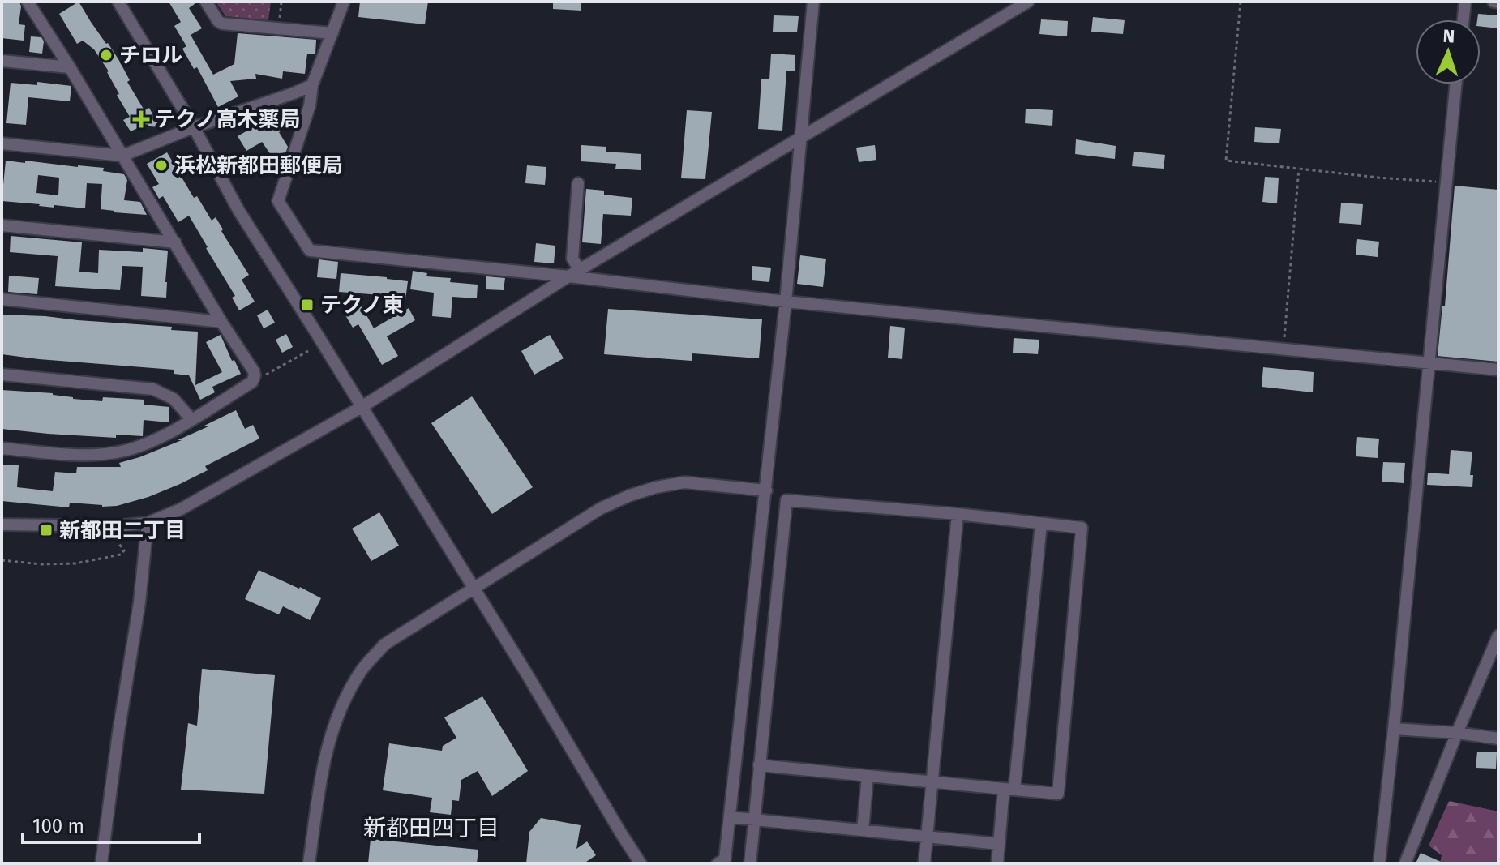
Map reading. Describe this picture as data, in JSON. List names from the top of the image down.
{
  "districts": ["新都田四丁目"],
  "places": {
    "other": ["チロル", "浜松新都田郵便局"],
    "health": ["テクノ高木薬局"],
    "transit": ["テクノ東", "新都田二丁目"]
  },
  "scale_bar": "100 m",
  "north": "top"
}
